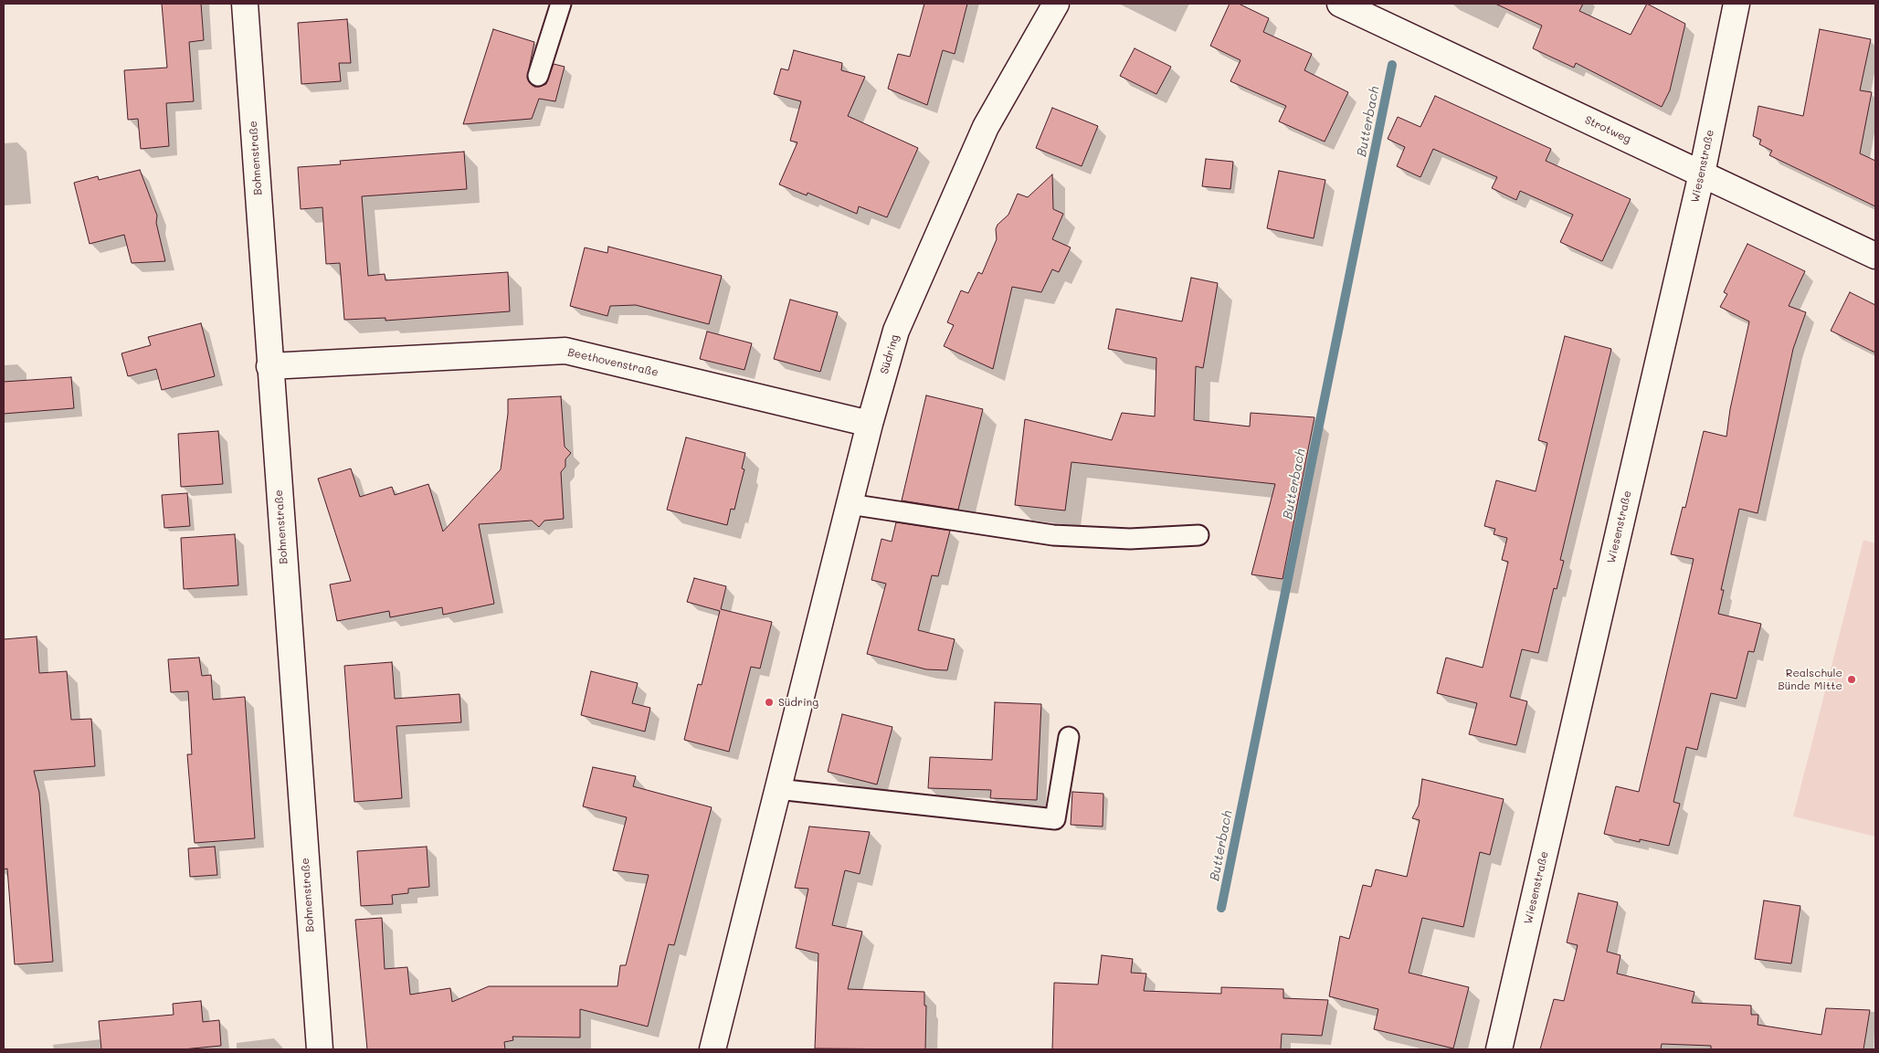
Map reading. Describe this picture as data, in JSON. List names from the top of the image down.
{
  "streets": {
    "street": [
      "Strotweg",
      "Bohnenstraße",
      "Wiesenstraße",
      "Südring",
      "Beethovenstraße"
    ]
  },
  "crossings": [
    ["Strotweg", "Wiesenstraße"],
    ["Bohnenstraße", "Beethovenstraße"],
    ["Südring", "Beethovenstraße"]
  ],
  "water": ["Butterbach"],
  "places": ["Realschule Bünde Mitte", "Südring"]
}
